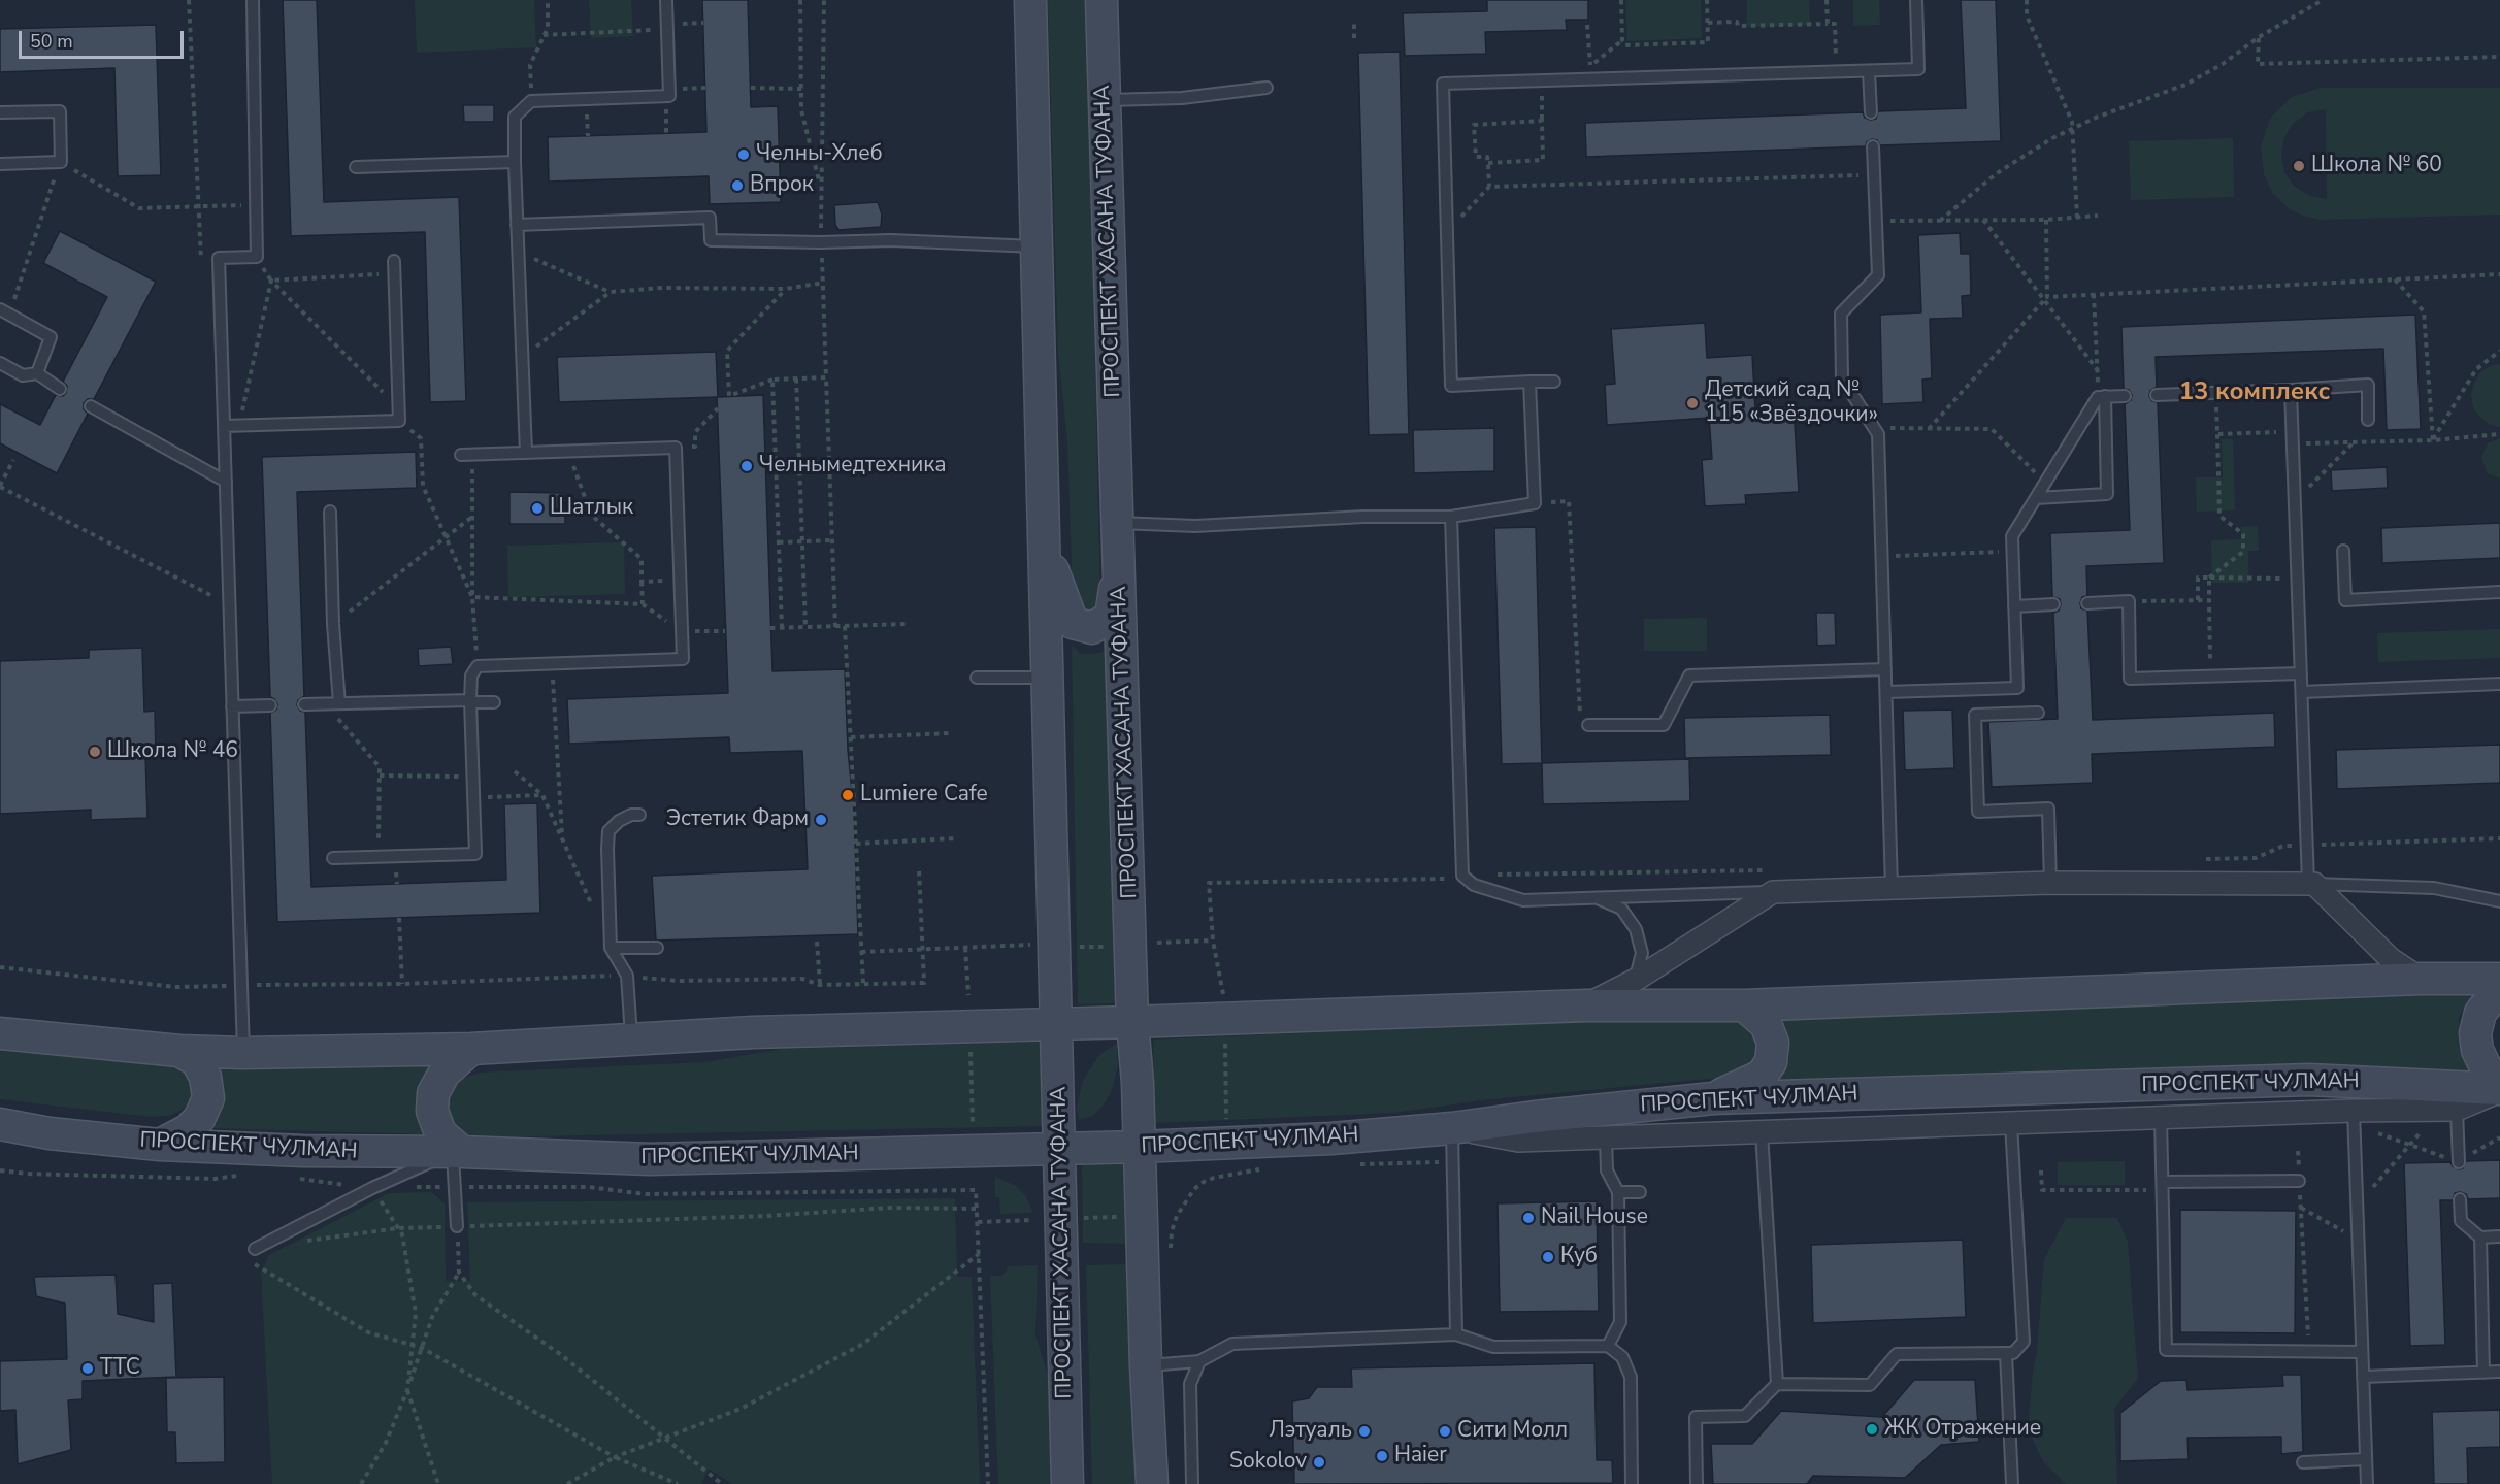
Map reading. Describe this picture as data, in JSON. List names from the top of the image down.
{
  "streets": {
    "main road": ["ПРОСПЕКТ ХАСАНА ТУФАНА", "ПРОСПЕКТ ЧУЛМАН"]
  },
  "crossings": [
    ["ПРОСПЕКТ ХАСАНА ТУФАНА", "ПРОСПЕКТ ЧУЛМАН"]
  ],
  "districts": ["13 комплекс"],
  "places": [
    "Челны-Хлеб",
    "Школа № 60",
    "Впрок",
    "Детский сад № 115 «Звёздочки»",
    "Челнымедтехника",
    "Шатлык",
    "Школа № 46",
    "Lumiere Cafe",
    "Эстетик Фарм",
    "Nail House",
    "Куб",
    "ТТС",
    "ЖК Отражение",
    "Лэтуаль",
    "Сити Молл",
    "Haier",
    "Sokolov"
  ],
  "scale_bar": "50 m"
}
